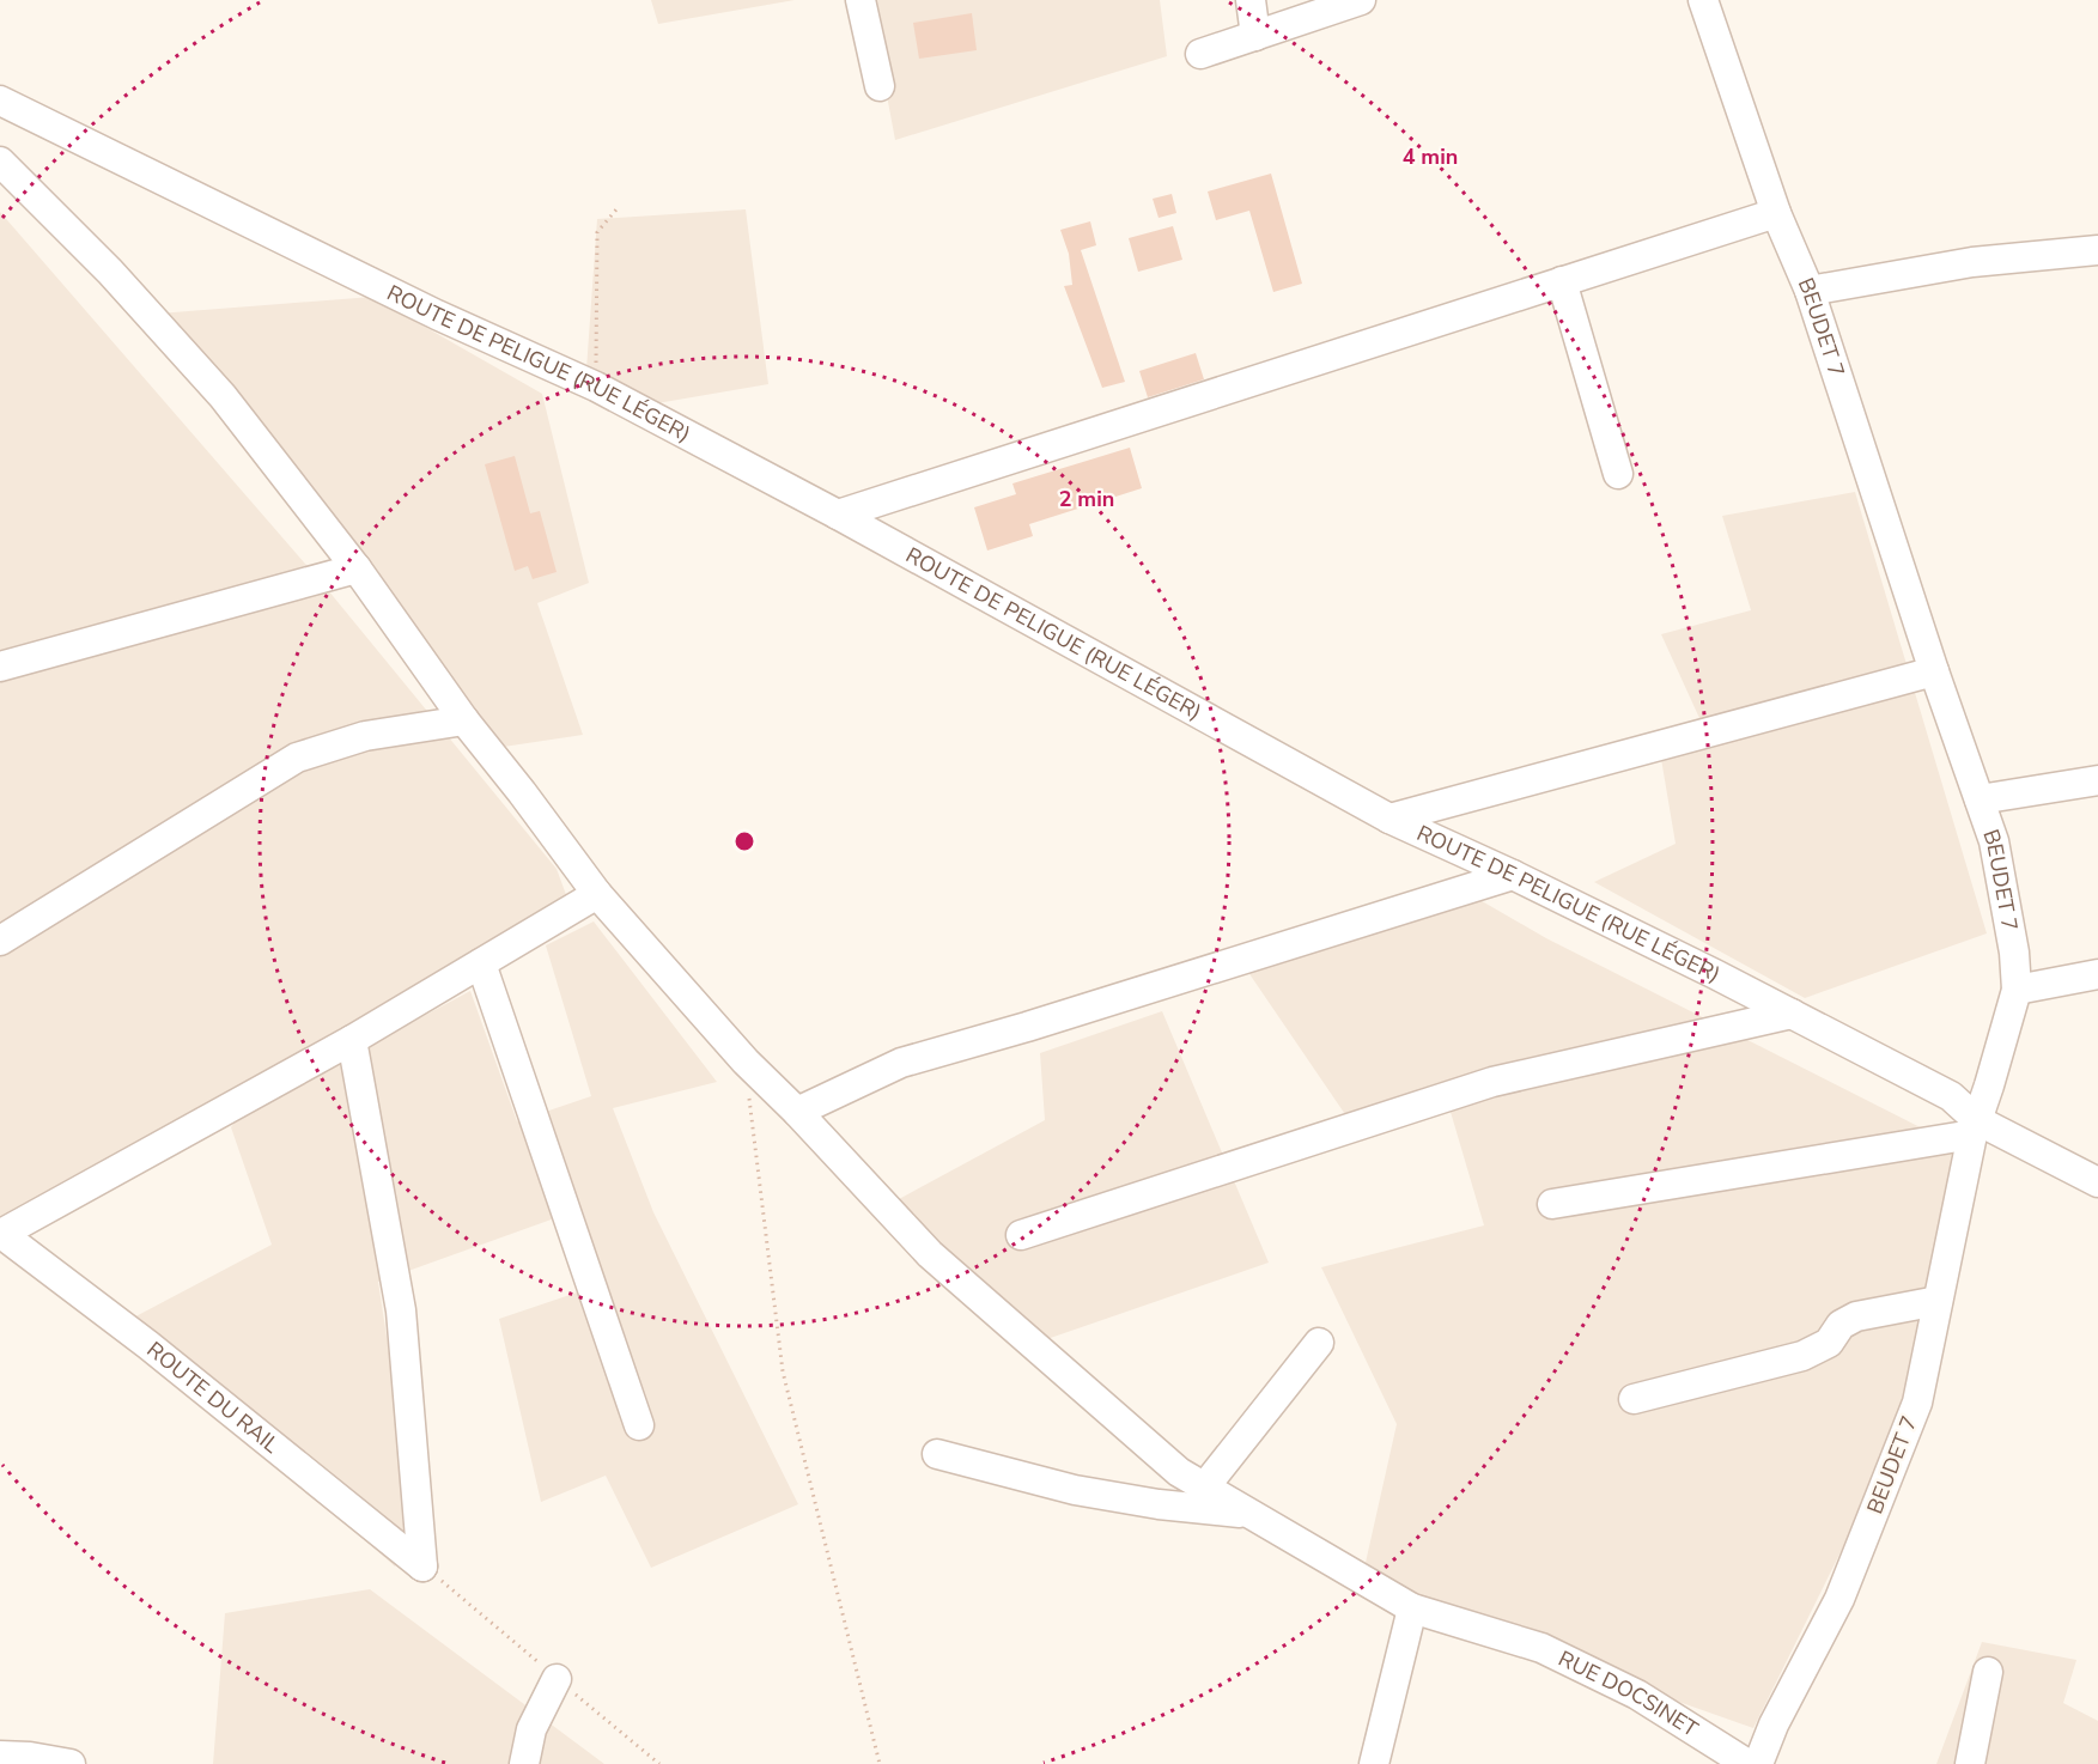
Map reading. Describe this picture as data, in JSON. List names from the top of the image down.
{
  "streets": {
    "street": [
      "BEUDET 7",
      "ROUTE DE PELIGUE (RUE LÉGER)",
      "ROUTE DU RAIL",
      "RUE DOCSINET"
    ]
  },
  "crossings": [
    ["BEUDET 7", "ROUTE DE PELIGUE (RUE LÉGER)"]
  ],
  "rings": ["4 min", "2 min"]
}
